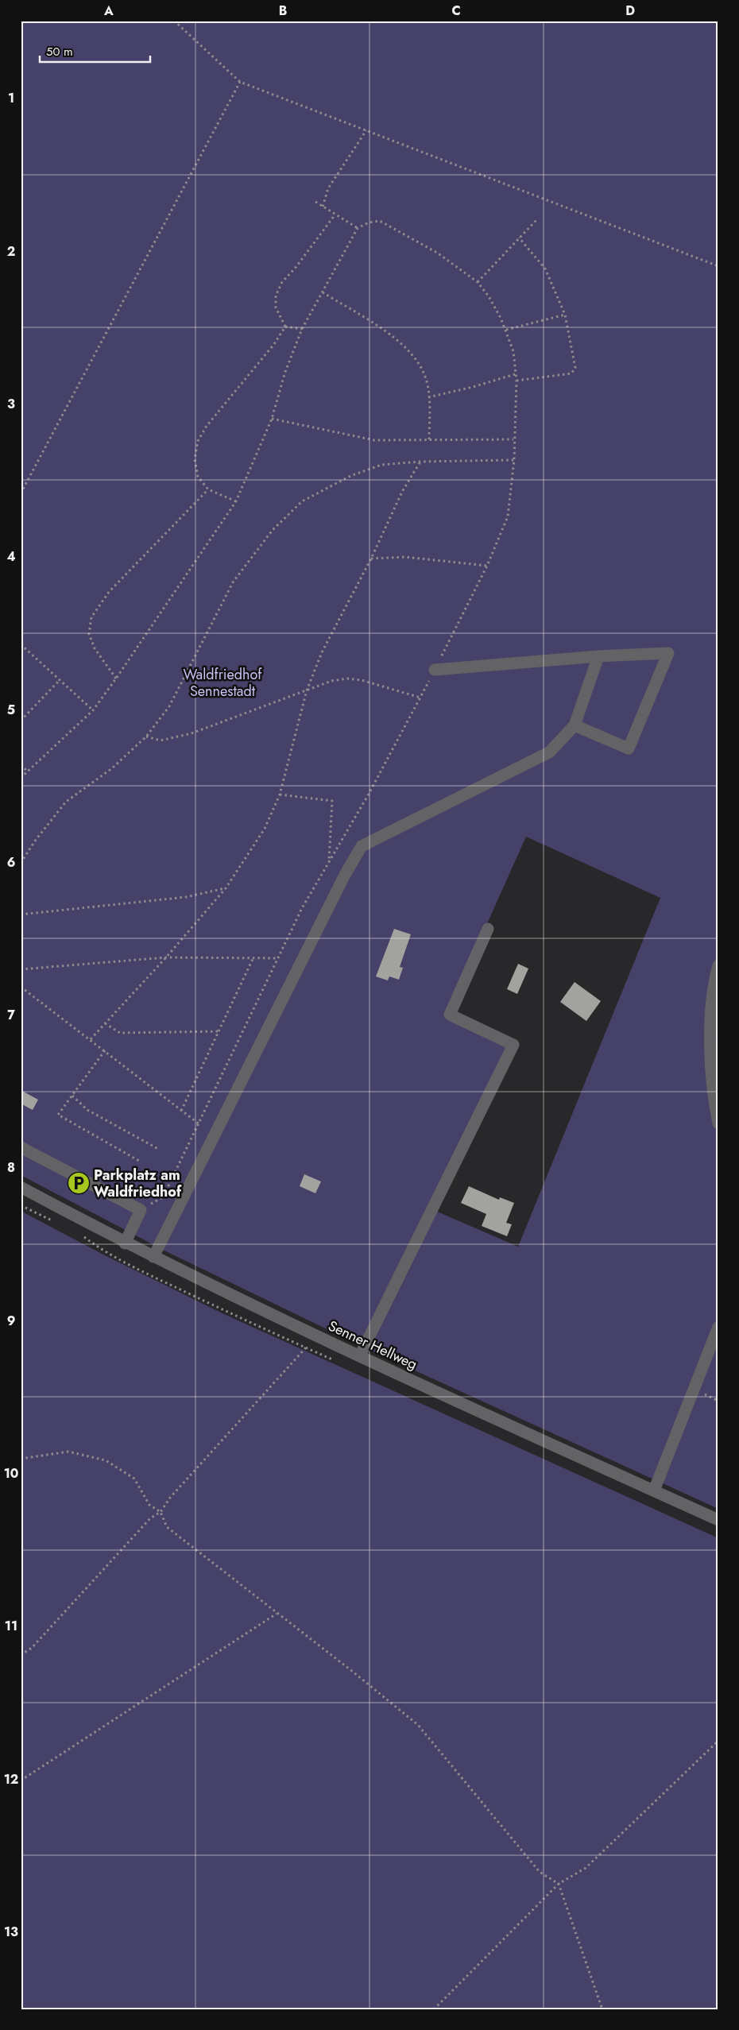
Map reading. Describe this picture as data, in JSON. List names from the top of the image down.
{
  "streets": {
    "street": ["Senner Hellweg"]
  },
  "parks": ["Waldfriedhof Sennestadt"],
  "places": {
    "parking": ["Parkplatz am Waldfriedhof"]
  },
  "scale_bar": "50 m",
  "grid": {
    "columns": [
      "A",
      "B",
      "C",
      "D"
    ],
    "rows": [
      "1",
      "2",
      "3",
      "4",
      "5",
      "6",
      "7",
      "8",
      "9",
      "10",
      "11",
      "12",
      "13"
    ]
  }
}
